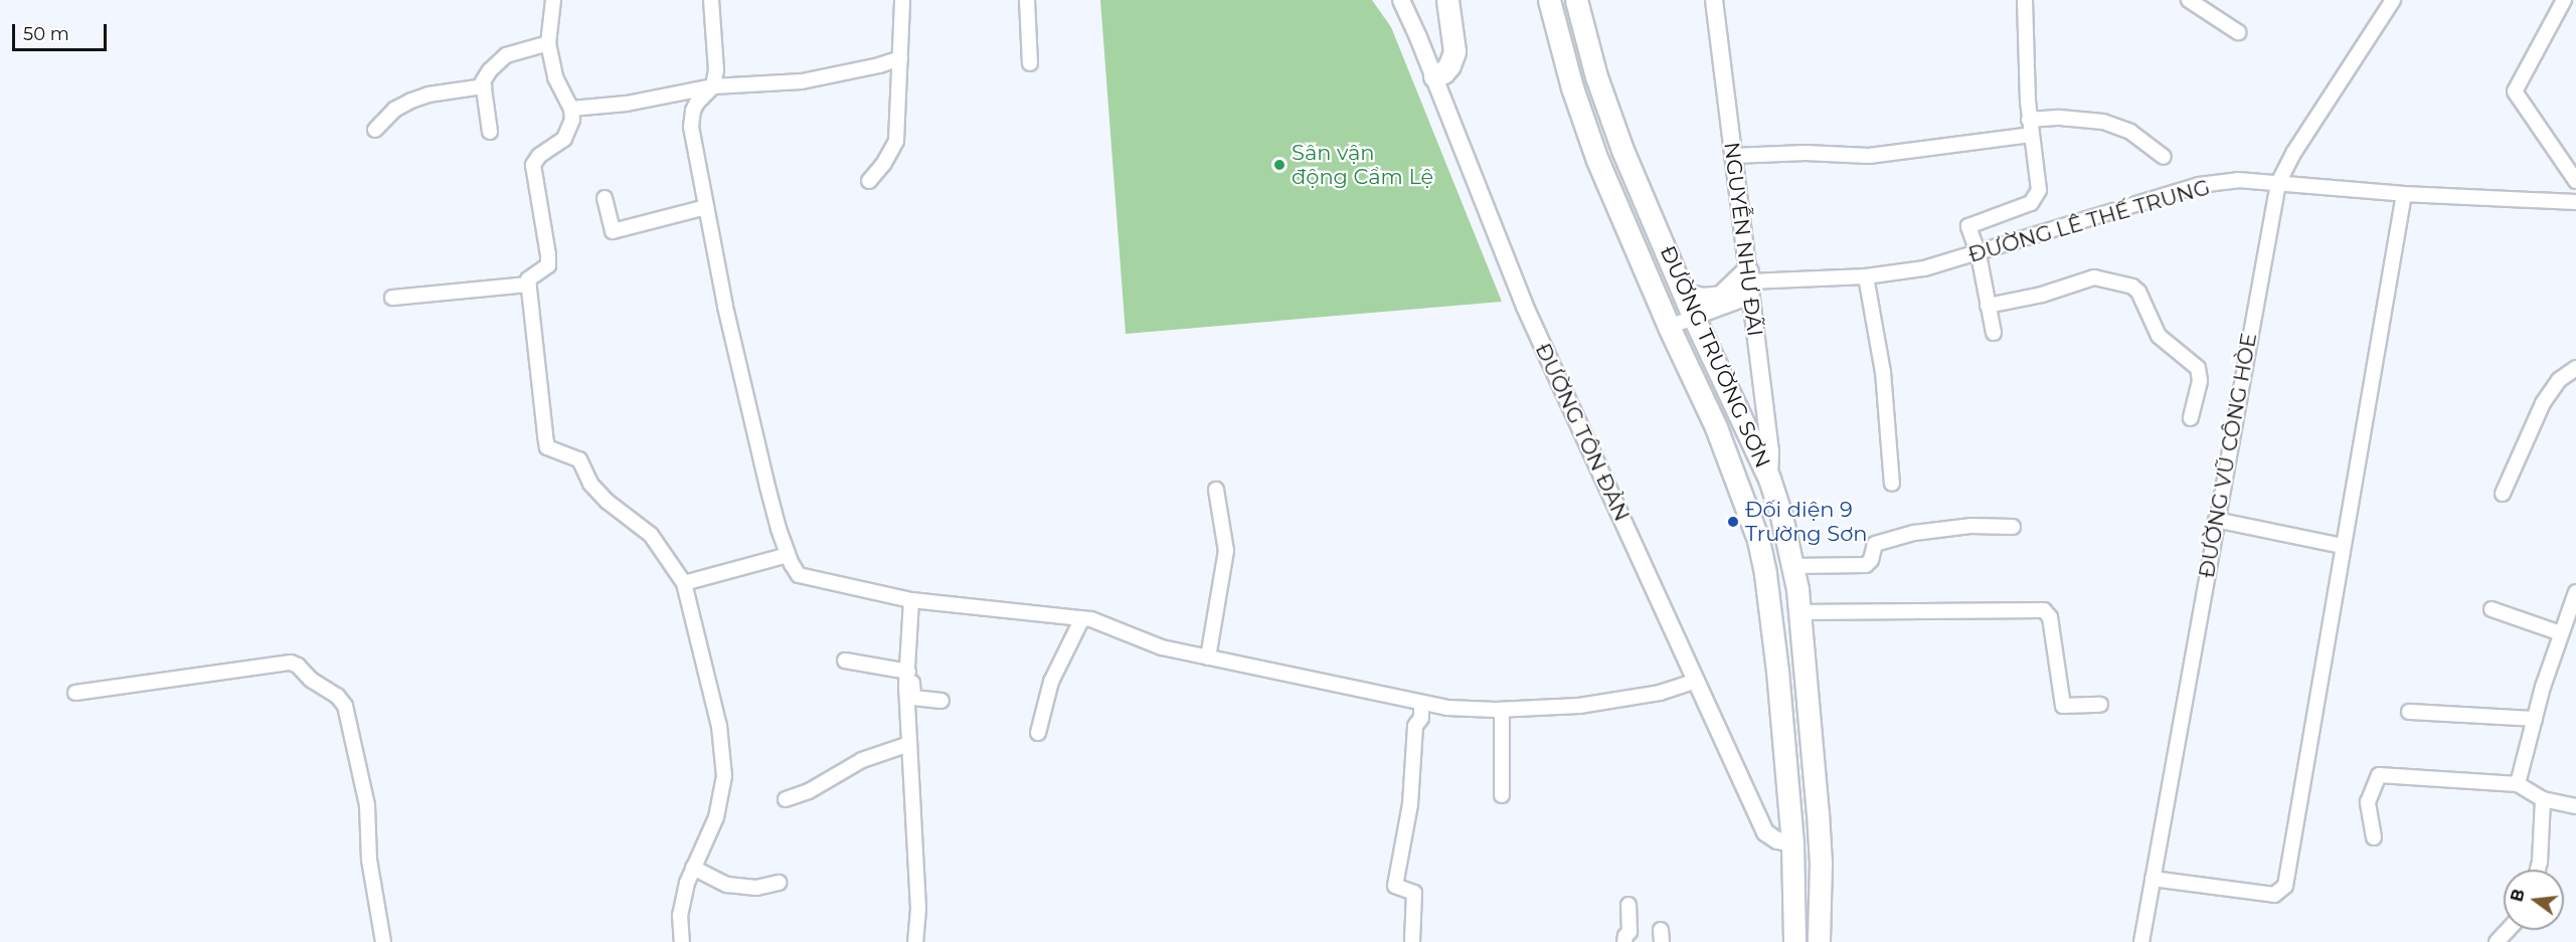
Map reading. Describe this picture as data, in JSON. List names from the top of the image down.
{
  "streets": {
    "main road": ["ĐƯỜNG TRƯỜNG SƠN"],
    "street": [
      "ĐƯỜNG LÊ THẾ TRUNG",
      "NGUYỄN NHƯ ĐÃI",
      "ĐƯỜNG TÔN ĐẢN",
      "ĐƯỜNG VŨ CÔNG HÒE"
    ]
  },
  "crossings": [
    ["ĐƯỜNG LÊ THẾ TRUNG", "NGUYỄN NHƯ ĐÃI"],
    ["ĐƯỜNG LÊ THẾ TRUNG", "ĐƯỜNG TRƯỜNG SƠN"],
    ["ĐƯỜNG LÊ THẾ TRUNG", "ĐƯỜNG VŨ CÔNG HÒE"],
    ["NGUYỄN NHƯ ĐÃI", "ĐƯỜNG TRƯỜNG SƠN"],
    ["ĐƯỜNG TRƯỜNG SƠN", "ĐƯỜNG TÔN ĐẢN"]
  ],
  "places": ["Sân vận động Cẩm Lệ", "Đối diện 9 Trường Sơn"],
  "scale_bar": "50 m",
  "north": "left"
}
